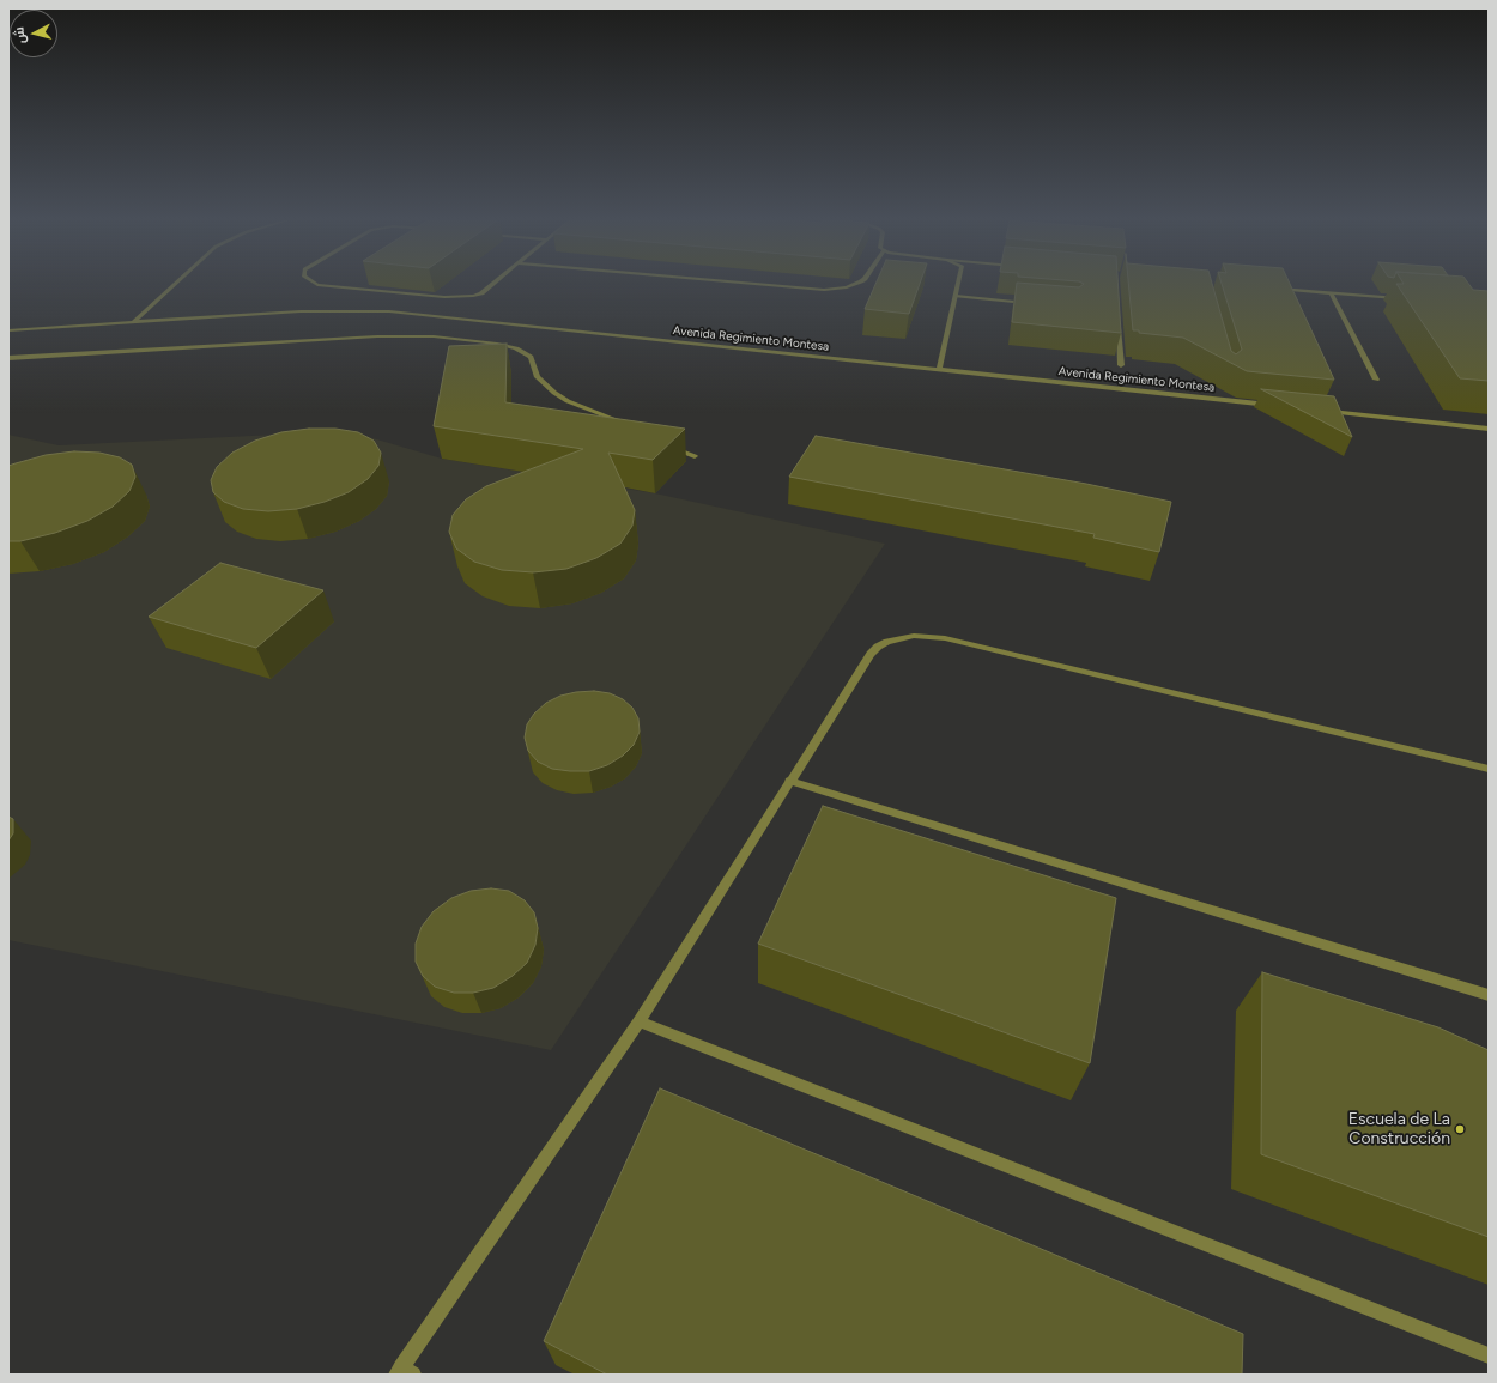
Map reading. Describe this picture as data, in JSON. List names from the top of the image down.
{
  "streets": {
    "street": ["Avenida Regimiento Montesa"]
  },
  "places": ["Escuela de La Construcción"],
  "north": "left"
}
